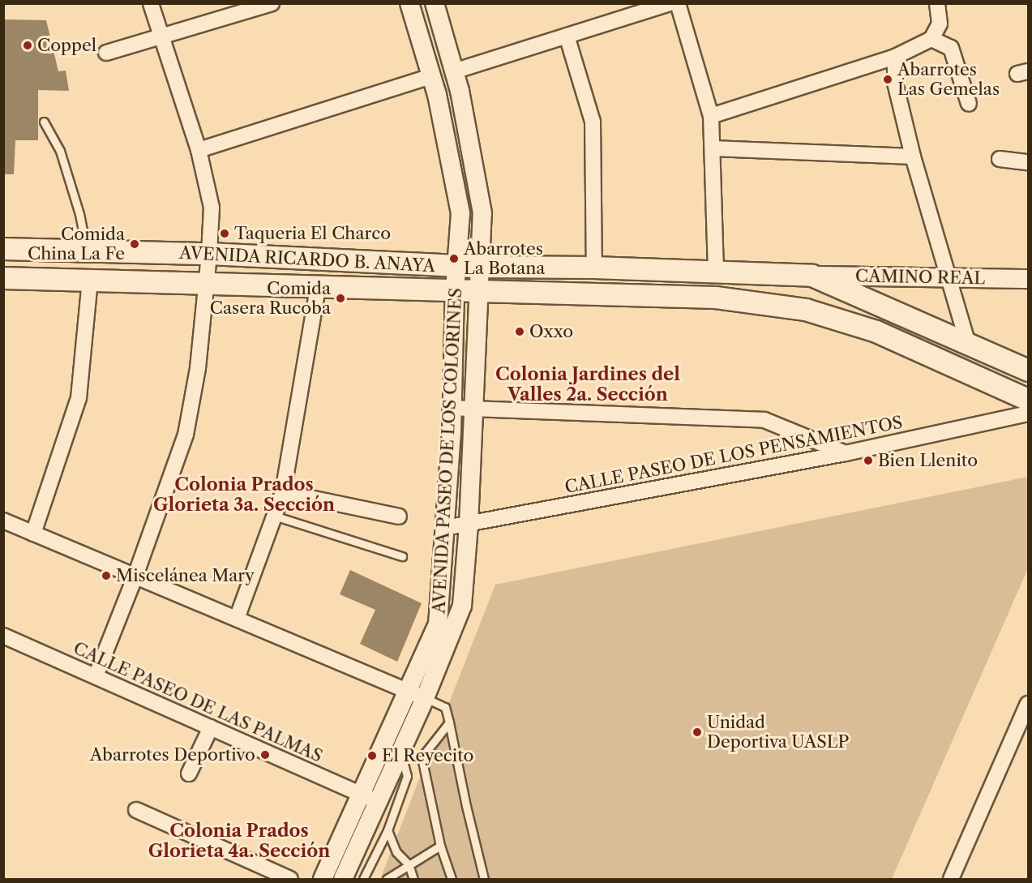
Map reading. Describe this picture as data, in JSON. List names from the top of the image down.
{
  "streets": {
    "main road": ["AVENIDA RICARDO B. ANAYA"],
    "street": [
      "CAMINO REAL",
      "AVENIDA PASEO DE LOS COLORINES",
      "CALLE PASEO DE LOS PENSAMIENTOS",
      "CALLE PASEO DE LAS PALMAS"
    ]
  },
  "crossings": [
    ["AVENIDA RICARDO B. ANAYA", "CAMINO REAL"],
    ["AVENIDA RICARDO B. ANAYA", "AVENIDA PASEO DE LOS COLORINES"],
    ["AVENIDA PASEO DE LOS COLORINES", "CALLE PASEO DE LOS PENSAMIENTOS"],
    ["AVENIDA PASEO DE LOS COLORINES", "CALLE PASEO DE LAS PALMAS"]
  ],
  "districts": ["Colonia Jardines del Valles 2a. Sección", "Colonia Prados Glorieta 3a. Sección", "Colonia Prados Glorieta 4a. Sección"],
  "places": [
    "Coppel",
    "Abarrotes Las Gemelas",
    "Taqueria El Charco",
    "Comida China La Fe",
    "Abarrotes La Botana",
    "Comida Casera Rucoba",
    "Oxxo",
    "Bien Llenito",
    "Miscelánea Mary",
    "Unidad Deportiva UASLP",
    "Abarrotes Deportivo",
    "El Reyecito"
  ]
}
